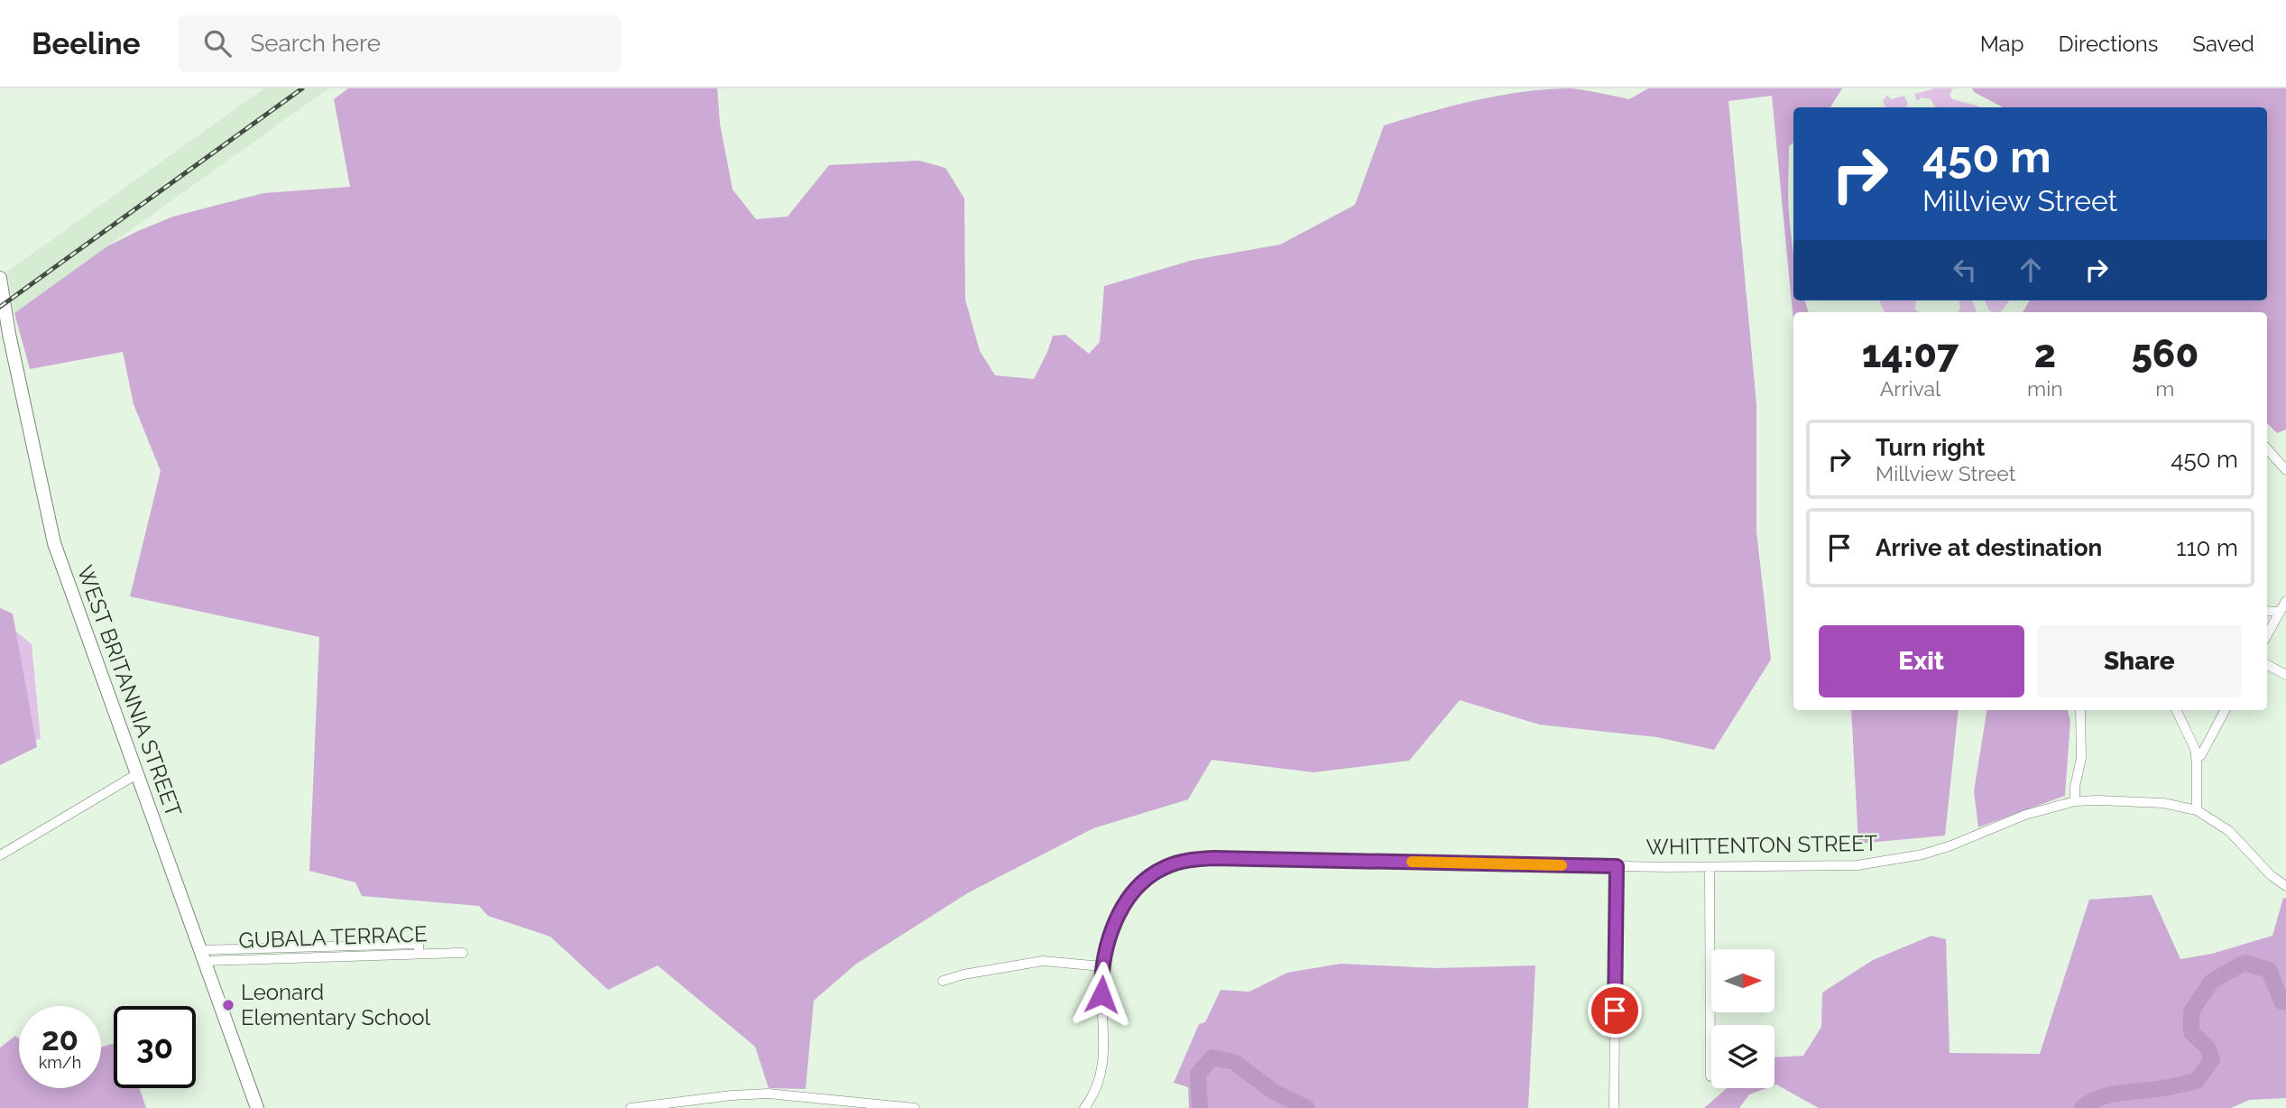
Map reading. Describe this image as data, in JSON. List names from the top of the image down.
{
  "streets": {
    "street": ["WEST BRITANNIA STREET", "WHITTENTON STREET", "GUBALA TERRACE"]
  },
  "crossings": [
    ["WEST BRITANNIA STREET", "GUBALA TERRACE"]
  ],
  "places": ["Leonard Elementary School"],
  "north": "right",
  "page": {
    "header": "Beeline",
    "search": "Search here",
    "nav": ["Map", "Directions", "Saved"],
    "turn": ["450 m", "Millview Street"],
    "eta": [
      "14:07",
      "Arrival",
      "2",
      "min",
      "560",
      "m"
    ],
    "list": [
      {
        "name": "Turn right",
        "note": "Millview Street",
        "value": "450 m"
      },
      {
        "name": "Arrive at destination",
        "value": "110 m"
      }
    ],
    "buttons": ["Exit", "Share"],
    "speed": "20 km/h",
    "limit": "30"
  }
}
